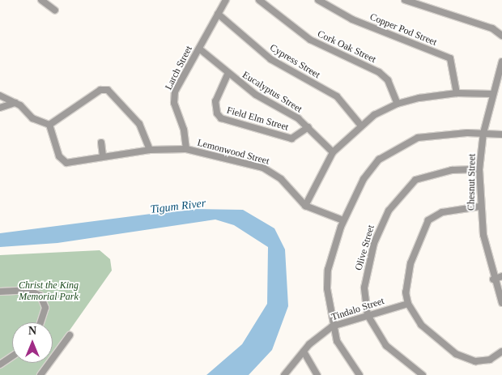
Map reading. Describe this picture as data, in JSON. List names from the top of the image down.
{
  "streets": {
    "street": [
      "Copper Pod Street",
      "Cork Oak Street",
      "Cypress Street",
      "Larch Street",
      "Eucalyptus Street",
      "Field Elm Street",
      "Lemonwood Street",
      "Chesnut Street",
      "Olive Street",
      "Tindalo Street"
    ]
  },
  "crossings": [
    ["Cypress Street", "Larch Street"],
    ["Larch Street", "Eucalyptus Street"],
    ["Larch Street", "Lemonwood Street"],
    ["Eucalyptus Street", "Field Elm Street"],
    ["Chesnut Street", "Olive Street"],
    ["Olive Street", "Tindalo Street"]
  ],
  "water": ["Tigum River"],
  "parks": ["Christ the King Memorial Park"],
  "north": "top"
}
